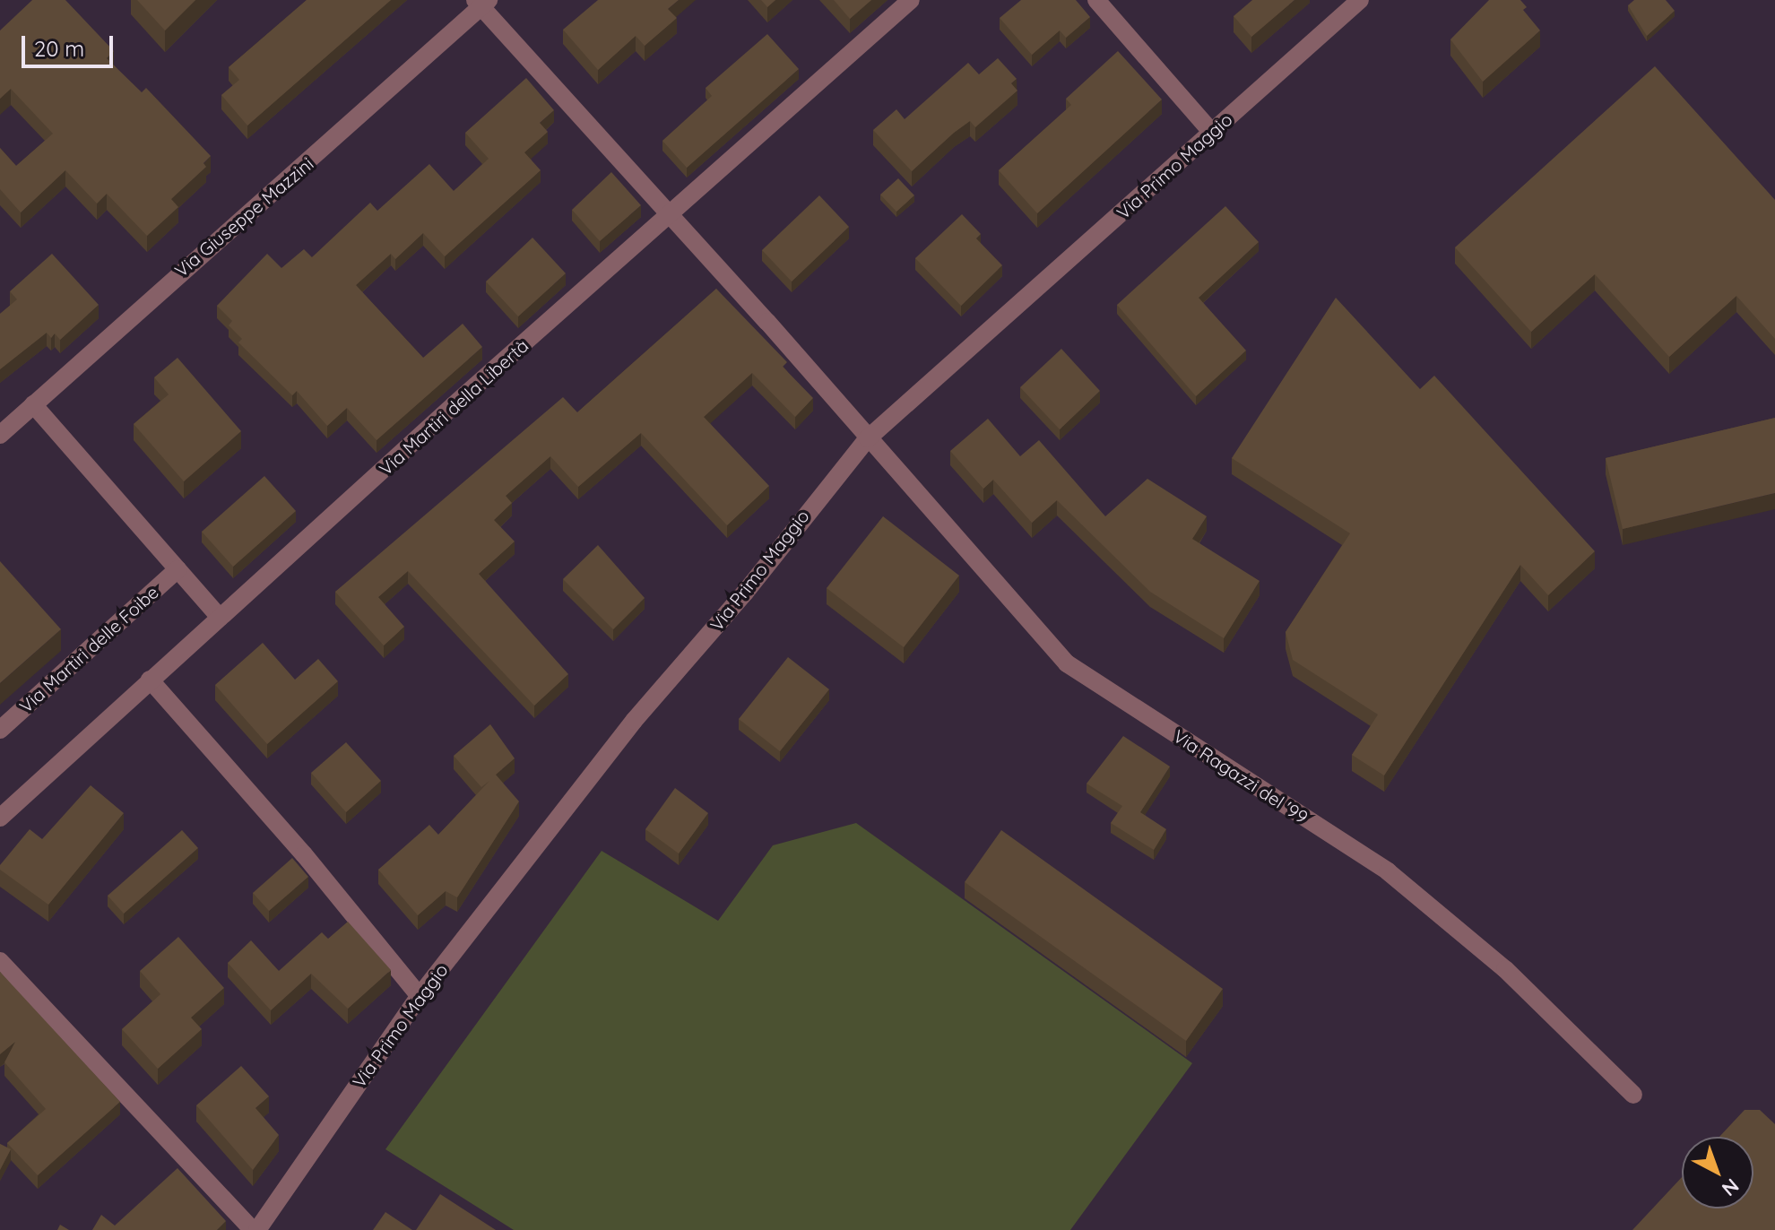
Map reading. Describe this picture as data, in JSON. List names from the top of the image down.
{
  "streets": {
    "street": [
      "Via Primo Maggio",
      "Via Giuseppe Mazzini",
      "Via Martiri della Libertà",
      "Via Martiri delle Foibe",
      "Via Ragazzi del '99"
    ]
  },
  "crossings": [
    ["Via Primo Maggio", "Via Ragazzi del '99"],
    ["Via Giuseppe Mazzini", "Via Ragazzi del '99"],
    ["Via Martiri della Libertà", "Via Ragazzi del '99"]
  ],
  "scale_bar": "20 m",
  "north": "bottom right"
}
